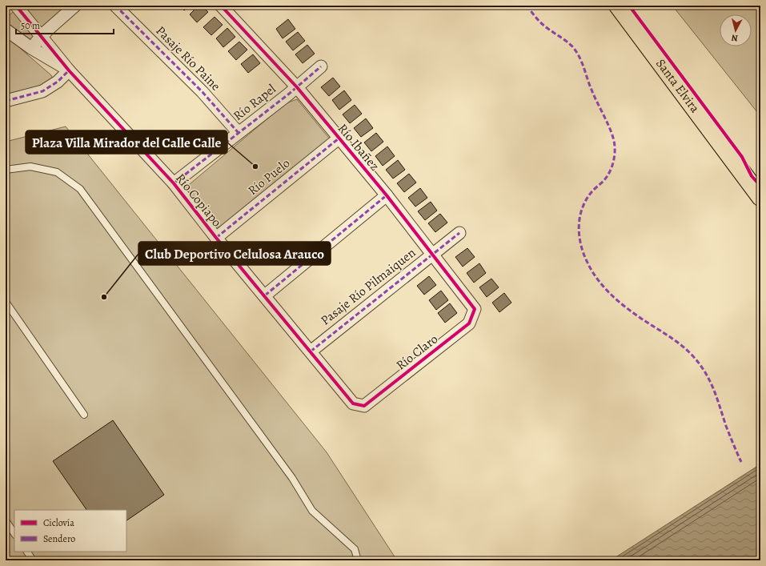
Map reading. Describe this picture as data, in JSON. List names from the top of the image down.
{
  "streets": {
    "main road": ["Santa Elvira"],
    "street": [
      "Pasaje Río Paine",
      "Río Rapel",
      "Río Ibañez",
      "Río Puelo",
      "Río Copiapo",
      "Pasaje Río Pilmaiquen",
      "Río Claro"
    ]
  },
  "crossings": [
    ["Pasaje Río Paine", "Río Rapel"],
    ["Río Rapel", "Río Ibañez"],
    ["Río Rapel", "Río Copiapo"],
    ["Río Ibañez", "Río Puelo"],
    ["Río Ibañez", "Pasaje Río Pilmaiquen"],
    ["Río Ibañez", "Río Claro"],
    ["Río Puelo", "Río Copiapo"],
    ["Río Copiapo", "Pasaje Río Pilmaiquen"],
    ["Río Copiapo", "Río Claro"]
  ],
  "places": ["Plaza Villa Mirador del Calle Calle", "Club Deportivo Celulosa Arauco"],
  "legend": ["Ciclovía", "Sendero"],
  "scale_bar": "50 m",
  "north": "bottom"
}
